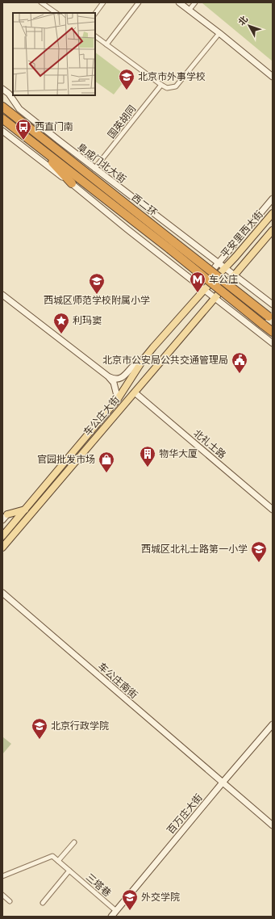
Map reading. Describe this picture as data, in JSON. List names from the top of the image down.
{
  "streets": {
    "highway": ["西二环"],
    "main road": ["平安里西大街", "车公庄大街"],
    "street": [
      "国英胡同",
      "阜成门北大街",
      "北礼士路",
      "车公庄南街",
      "百万庄大街",
      "三塔巷"
    ]
  },
  "crossings": [
    ["国英胡同", "阜成门北大街"],
    ["阜成门北大街", "平安里西大街"],
    ["阜成门北大街", "车公庄大街"],
    ["平安里西大街", "车公庄大街"],
    ["车公庄大街", "北礼士路"],
    ["车公庄南街", "百万庄大街"],
    ["百万庄大街", "三塔巷"]
  ],
  "places": {
    "school or university": [
      "北京市外事学校",
      "西城区师范学校附属小学",
      "西城区北礼士路第一小学",
      "北京行政学院",
      "外交学院"
    ],
    "bus stop": ["西直门南"],
    "metro station": ["车公庄"],
    "place": ["利玛窦"],
    "public building": ["北京市公安局公共交通管理局"],
    "building": ["物华大厦"],
    "shop": ["官园批发市场"]
  },
  "north": "top left"
}
